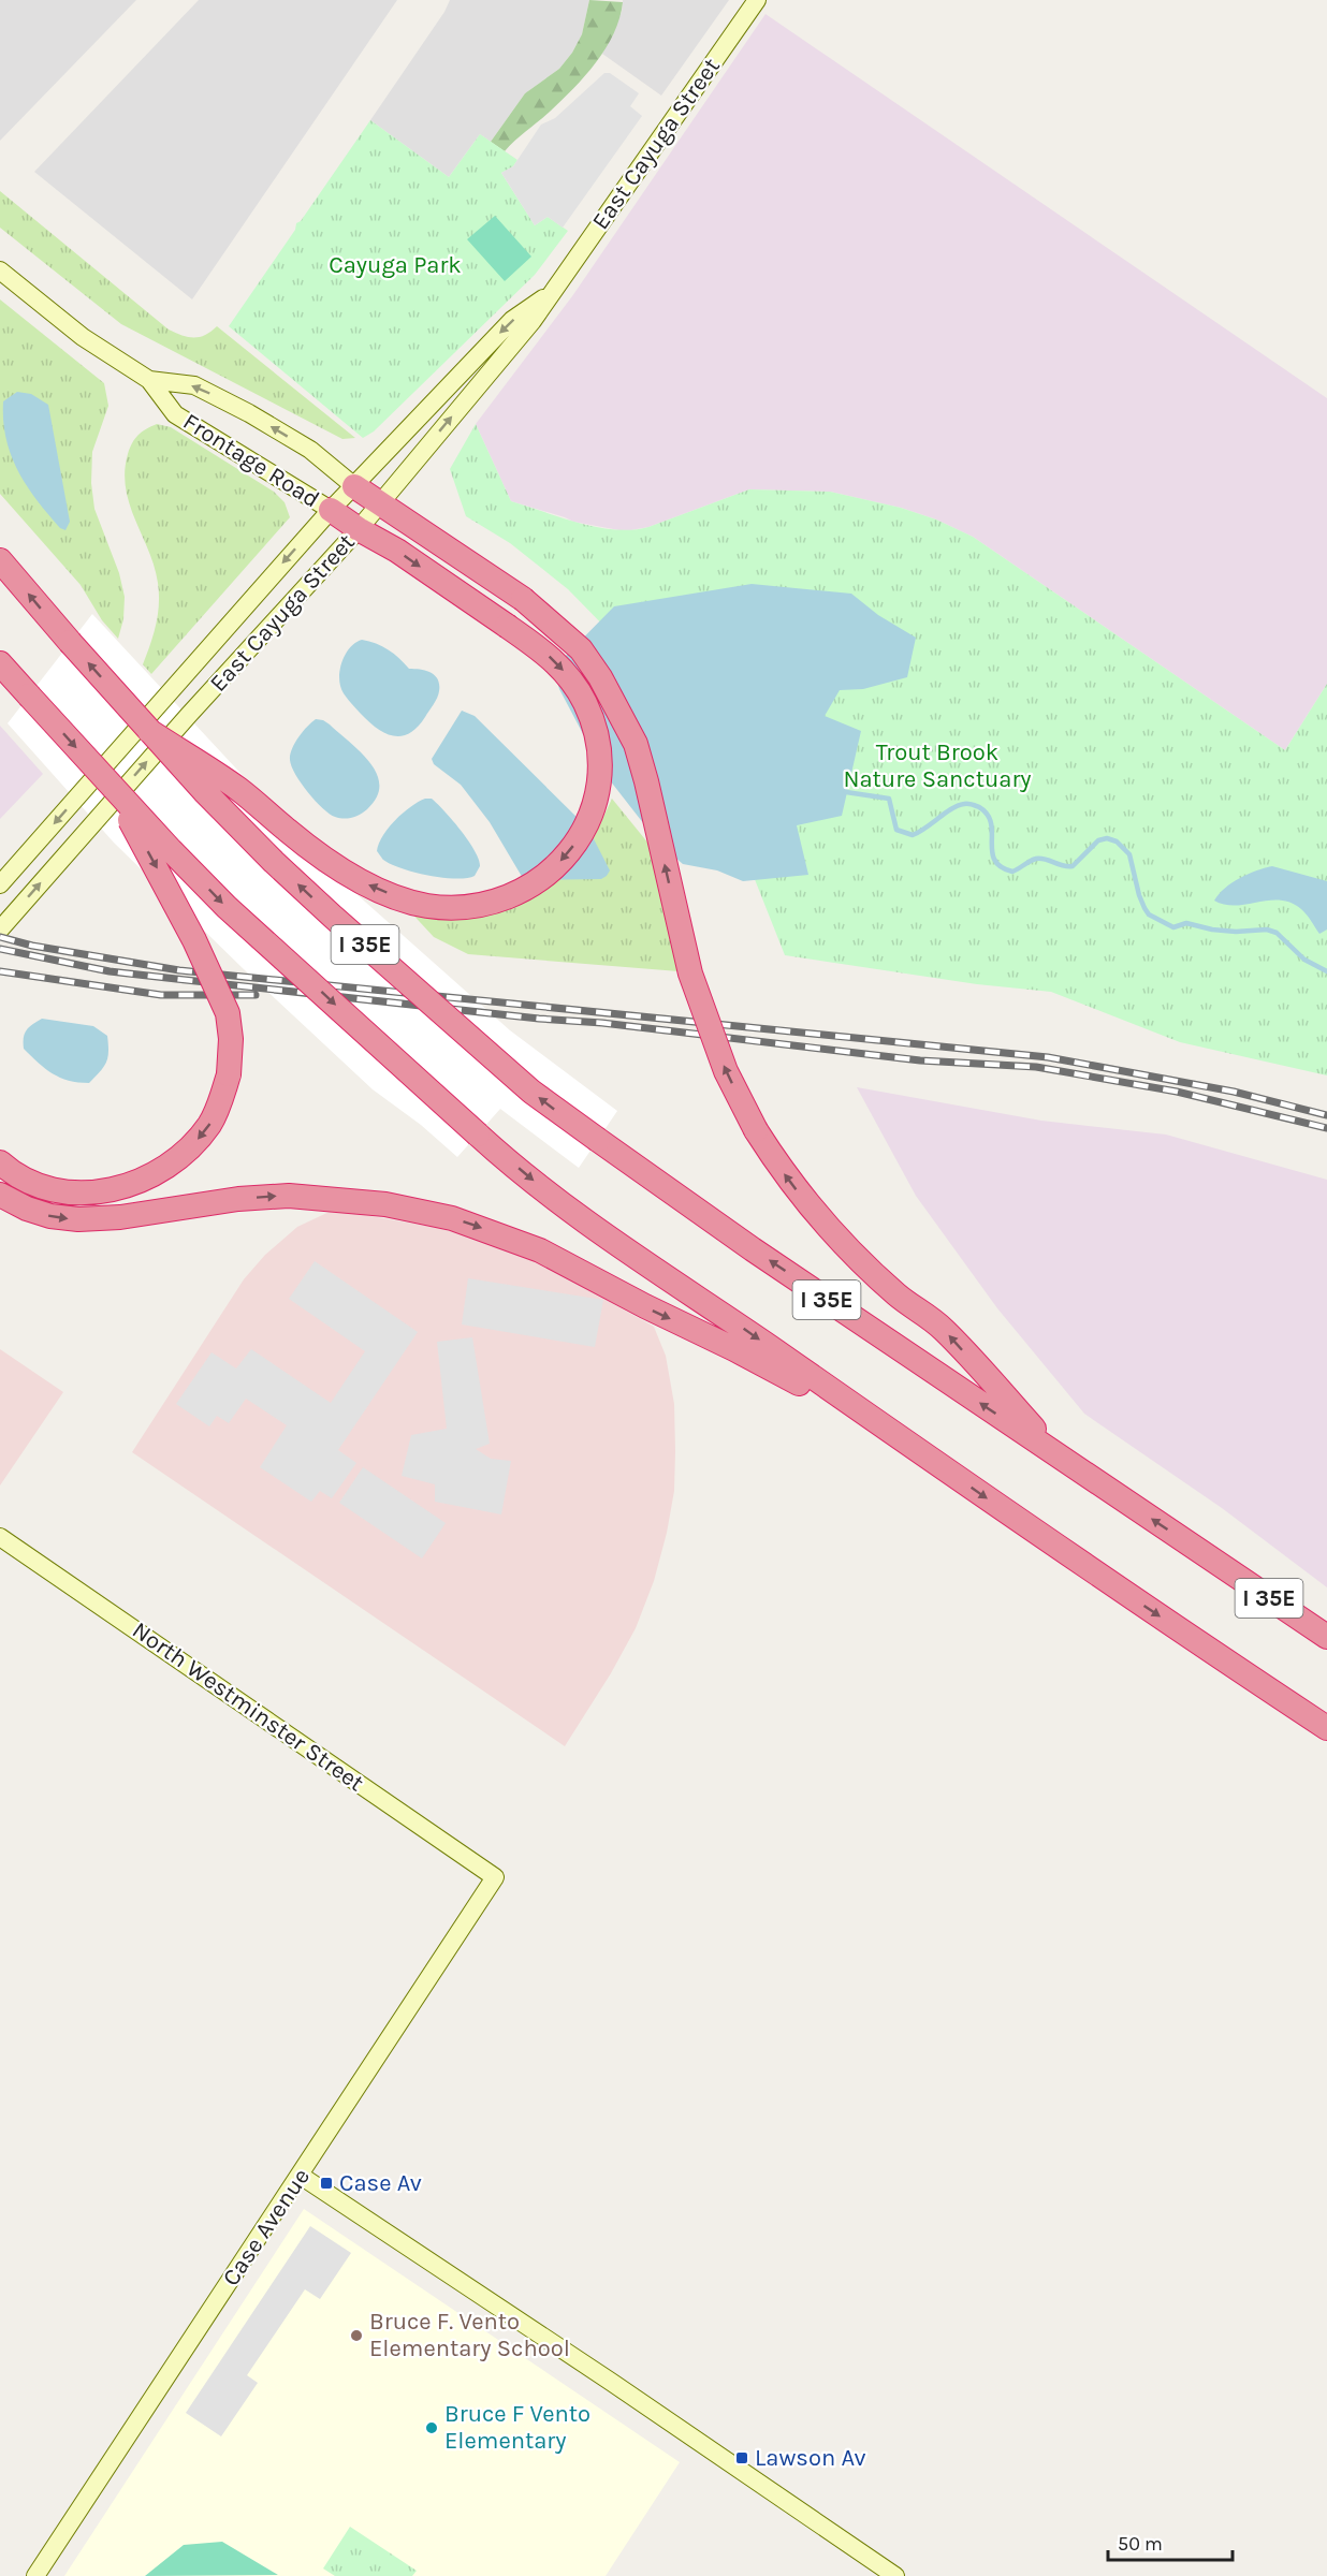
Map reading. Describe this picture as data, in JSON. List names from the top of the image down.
{
  "streets": {
    "highway": ["I 35E"],
    "street": [
      "East Cayuga Street",
      "Frontage Road",
      "North Westminster Street",
      "Case Avenue"
    ]
  },
  "crossings": [
    ["East Cayuga Street", "Frontage Road"],
    ["North Westminster Street", "Case Avenue"]
  ],
  "parks": ["Cayuga Park", "Trout Brook Nature Sanctuary"],
  "places": {
    "transit": ["Case Av", "Lawson Av"],
    "other": ["Bruce F. Vento Elementary School", "Bruce F Vento Elementary"]
  },
  "scale_bar": "50 m"
}
